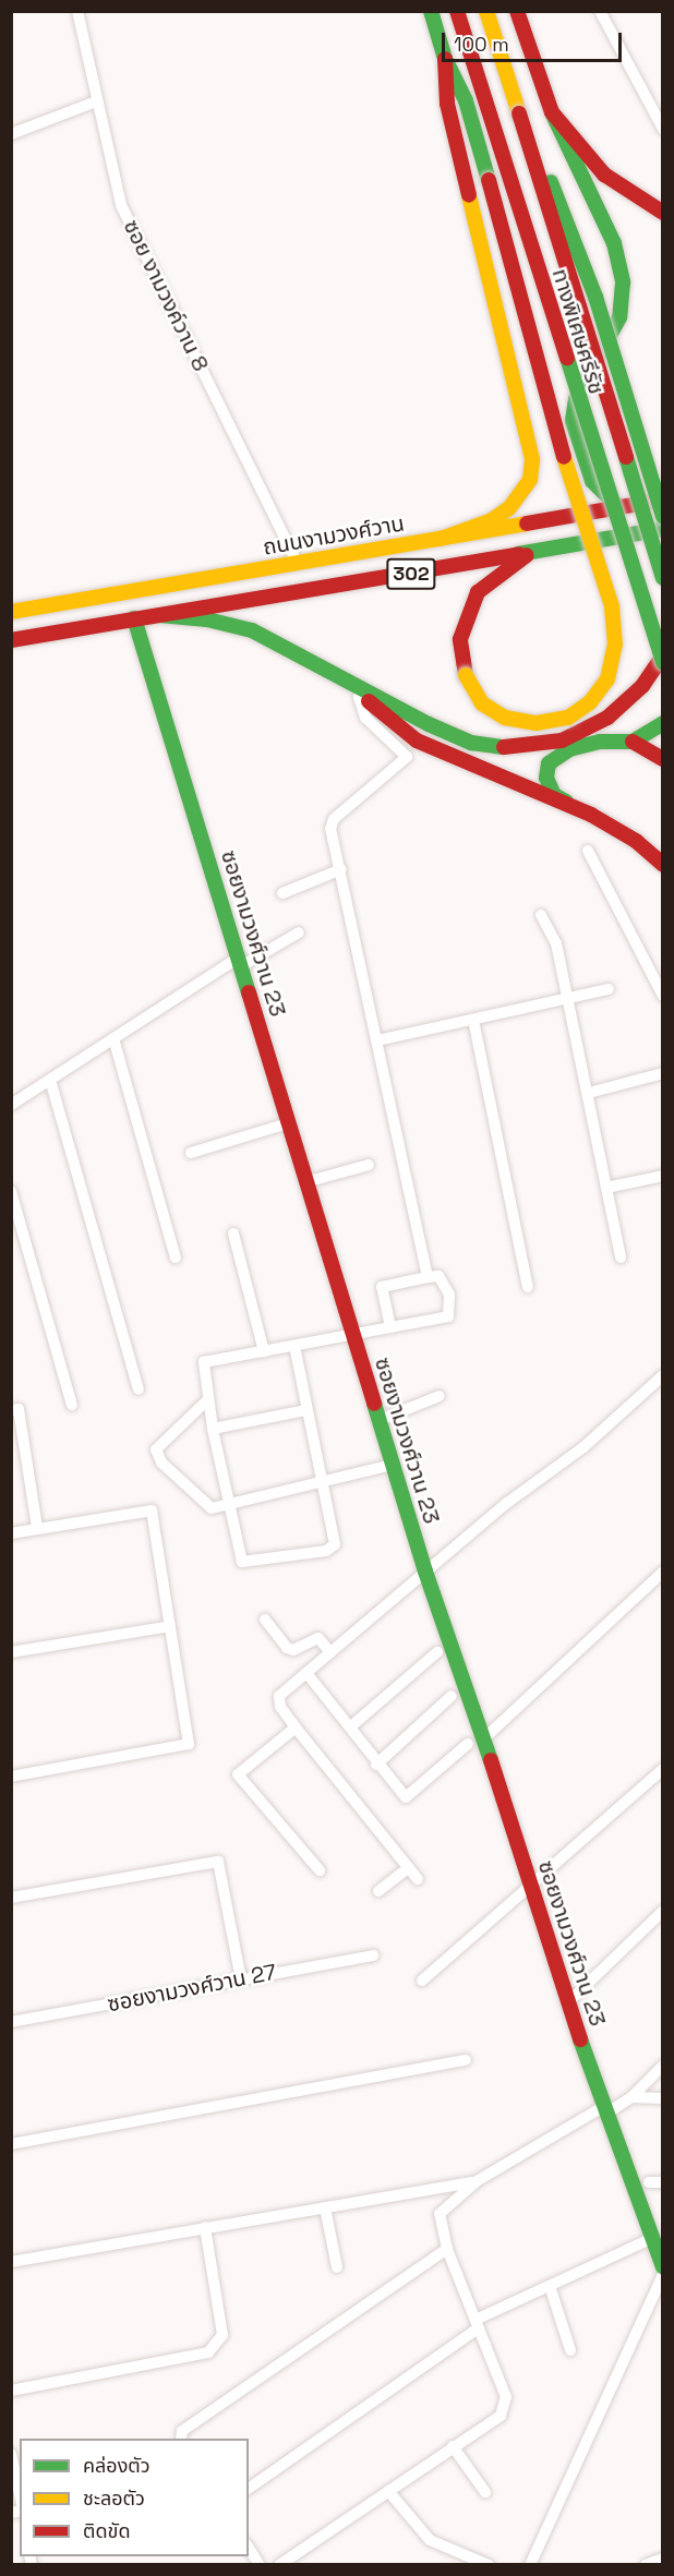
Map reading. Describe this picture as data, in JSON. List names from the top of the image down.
{
  "streets": {
    "main road": [
      "ทางพิเศษศรีรัช",
      "ถนนงามวงศ์วาน",
      "302",
      "ซอยงามวงศ์วาน 23"
    ],
    "street": ["ซอย งามวงค์วาน 8", "ซอยงามวงศ์วาน 27"]
  },
  "crossings": [
    ["ซอย งามวงค์วาน 8", "ถนนงามวงศ์วาน"],
    ["302", "ซอยงามวงศ์วาน 23"]
  ],
  "legend": ["คล่องตัว", "ชะลอตัว", "ติดขัด"],
  "scale_bar": "100 m"
}
